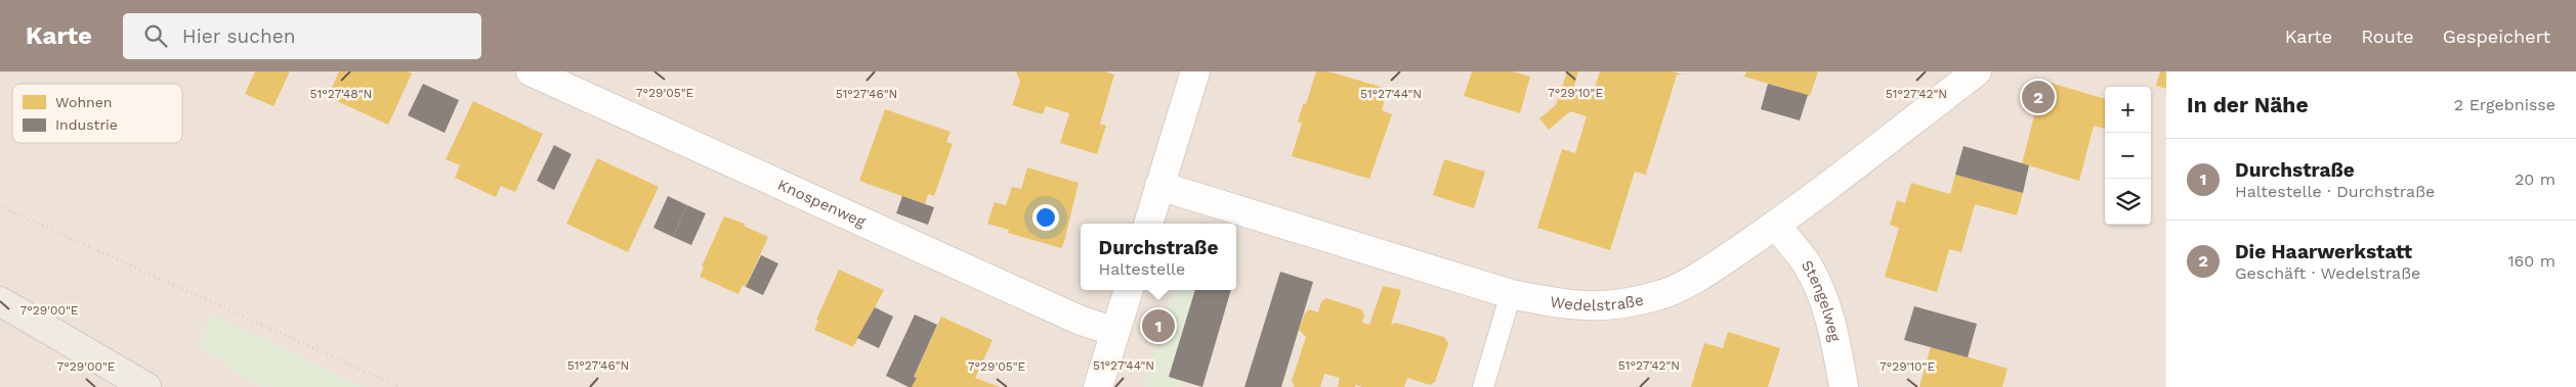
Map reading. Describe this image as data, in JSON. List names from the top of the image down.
{
  "streets": {
    "street": ["Knospenweg", "Wedelstraße", "Stengelweg"]
  },
  "crossings": [
    ["Wedelstraße", "Stengelweg"]
  ],
  "legend": ["Wohnen", "Industrie"],
  "page": {
    "header": "Karte",
    "search": "Hier suchen",
    "nav": ["Karte", "Route", "Gespeichert"],
    "heading": ["In der Nähe", "2 Ergebnisse"],
    "pins": ["2", "1"],
    "map_buttons": ["+", "−"],
    "list": [
      {
        "mark": "1",
        "name": "Durchstraße",
        "note": "Haltestelle · Durchstraße",
        "value": "20 m"
      },
      {
        "mark": "2",
        "name": "Die Haarwerkstatt",
        "note": "Geschäft · Wedelstraße",
        "value": "160 m"
      }
    ],
    "popup": ["Durchstraße", "Haltestelle"]
  },
  "coordinates": [
    "7°29'05\"E",
    "7°29'10\"E",
    "51°27'44\"N",
    "51°27'48\"N",
    "51°27'46\"N",
    "51°27'42\"N",
    "7°29'00\"E"
  ]
}
